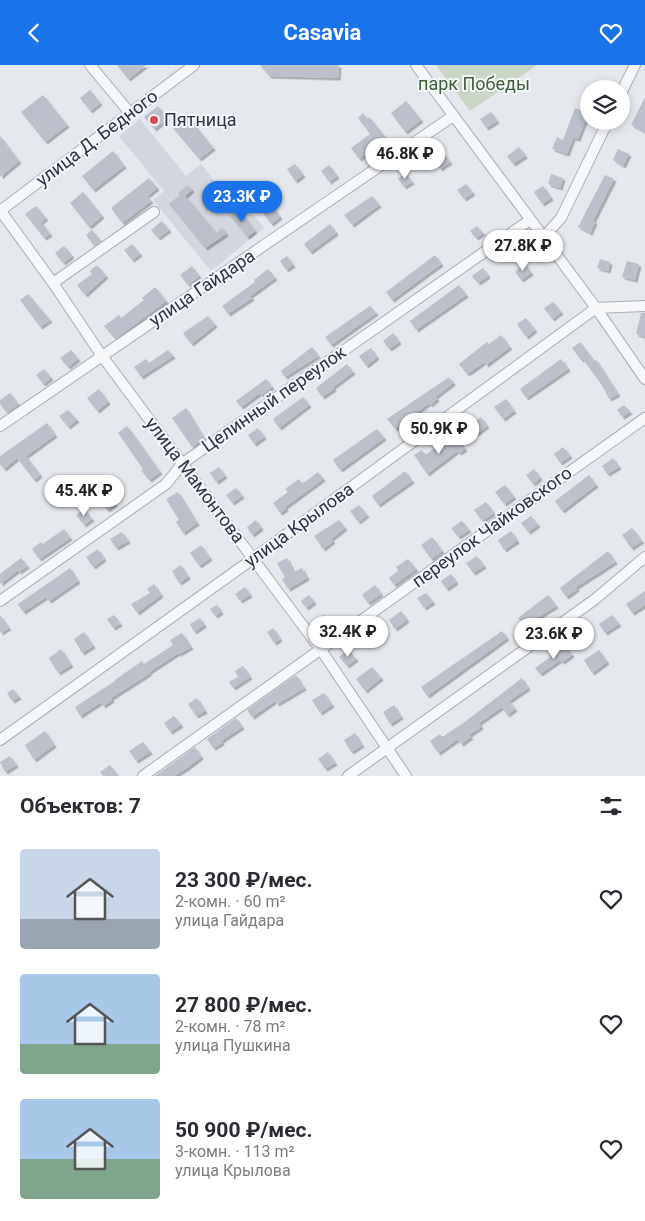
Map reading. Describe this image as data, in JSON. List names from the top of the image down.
{
  "streets": {
    "street": [
      "улица Д. Бедного",
      "улица Гайдара",
      "Целинный переулок",
      "улица Мамонтова",
      "улица Крылова",
      "переулок Чайковского"
    ]
  },
  "crossings": [
    ["улица Д. Бедного", "улица Мамонтова"],
    ["улица Гайдара", "улица Мамонтова"],
    ["Целинный переулок", "улица Мамонтова"],
    ["улица Мамонтова", "улица Крылова"],
    ["улица Мамонтова", "переулок Чайковского"]
  ],
  "parks": ["парк Победы"],
  "places": ["Пятница"],
  "page": {
    "header": "Casavia",
    "price": [
      "46.8K ₽",
      "23.3K ₽",
      "27.8K ₽",
      "50.9K ₽",
      "45.4K ₽",
      "32.4K ₽",
      "23.6K ₽"
    ],
    "heading": "Объектов: 7",
    "list": [
      {
        "name": "23 300 ₽/мес.",
        "note": "2-комн. · 60 m² · улица Гайдара"
      },
      {
        "name": "27 800 ₽/мес.",
        "note": "2-комн. · 78 m² · улица Пушкина"
      },
      {
        "name": "50 900 ₽/мес.",
        "note": "3-комн. · 113 m² · улица Крылова"
      }
    ]
  }
}
